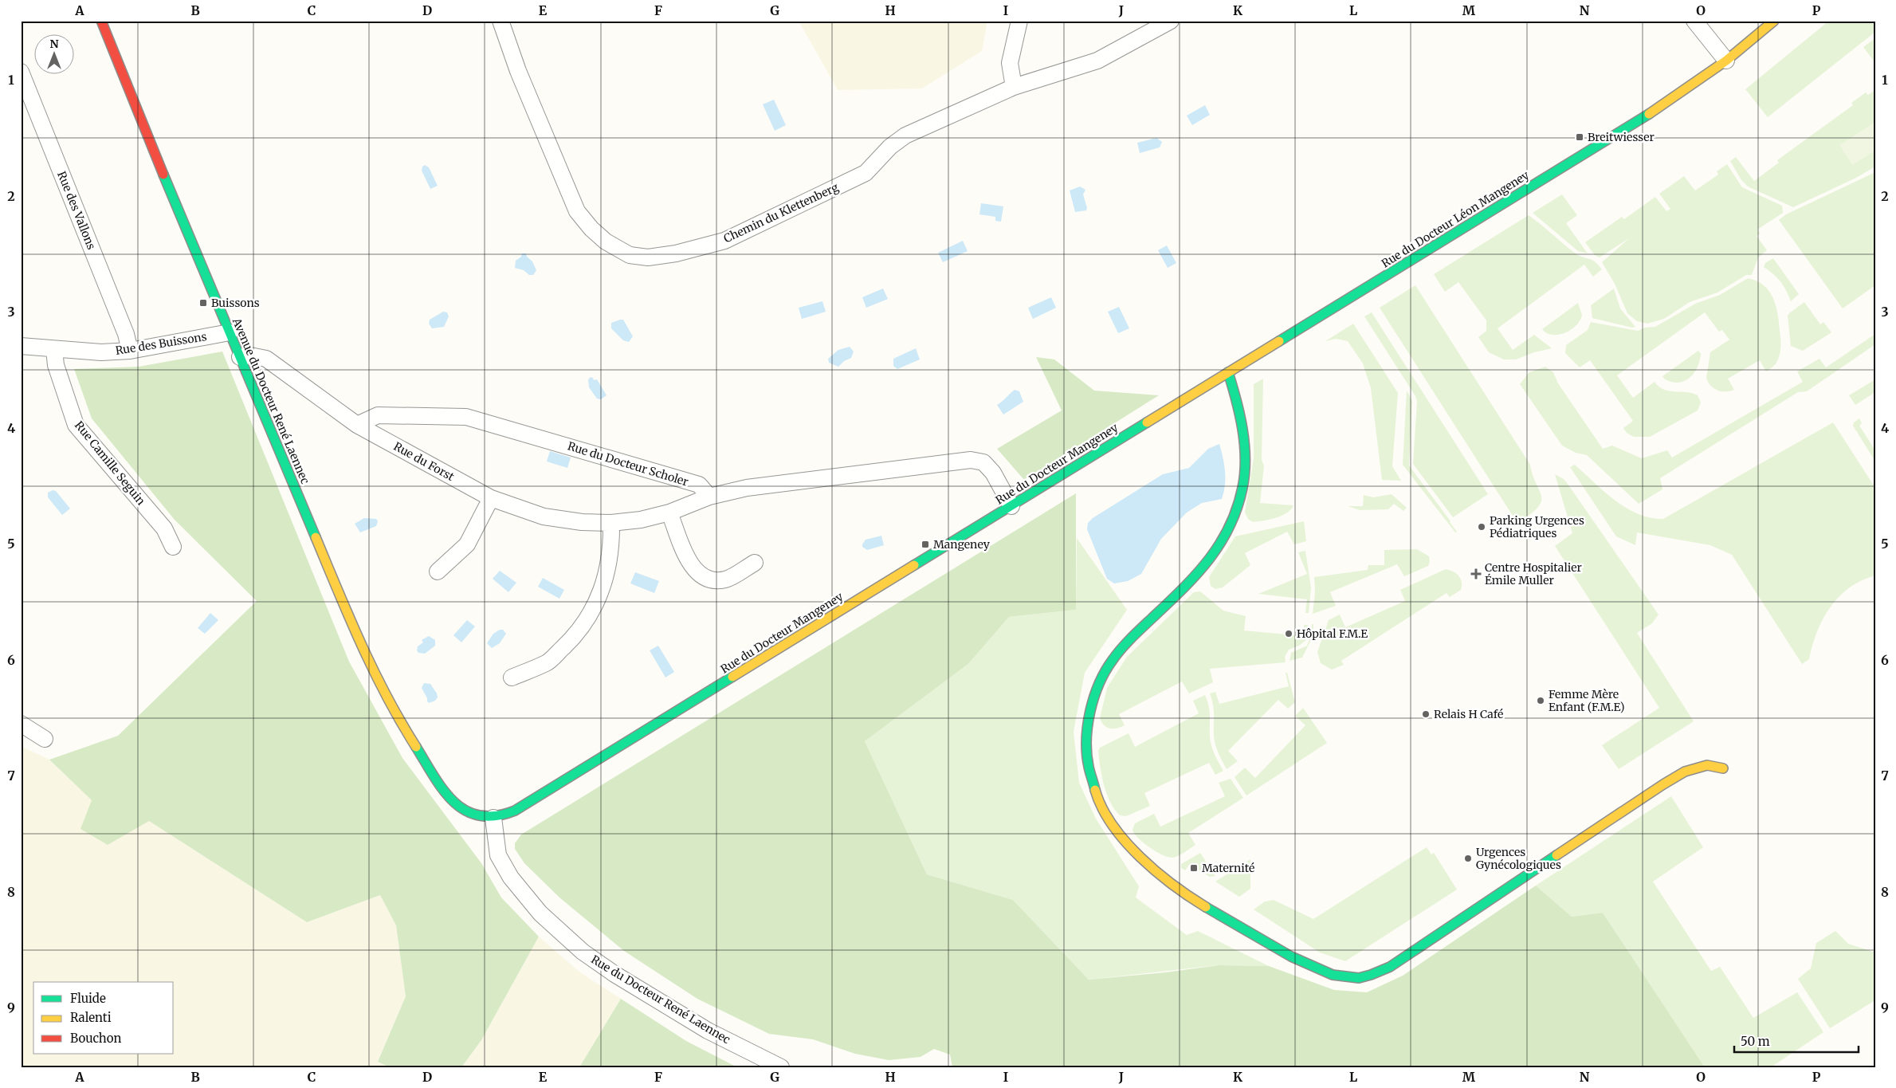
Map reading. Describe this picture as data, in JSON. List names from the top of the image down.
{
  "streets": {
    "street": [
      "Rue des Vallons",
      "Chemin du Klettenberg",
      "Rue du Docteur Léon Mangeney",
      "Rue des Buissons",
      "Avenue du Docteur René Laennec",
      "Rue du Forst",
      "Rue Camille Seguin",
      "Rue du Docteur Scholer",
      "Rue du Docteur Mangeney",
      "Rue du Docteur René Laennec"
    ]
  },
  "crossings": [
    ["Rue des Vallons", "Rue des Buissons"],
    ["Rue du Docteur Léon Mangeney", "Rue du Docteur Mangeney"],
    ["Rue des Buissons", "Avenue du Docteur René Laennec"],
    ["Rue des Buissons", "Rue Camille Seguin"],
    ["Avenue du Docteur René Laennec", "Rue du Docteur Mangeney"],
    ["Rue du Forst", "Rue du Docteur Scholer"],
    ["Rue du Docteur Mangeney", "Rue du Docteur René Laennec"]
  ],
  "places": {
    "transit": [
      "Breitwiesser",
      "Buissons",
      "Mangeney",
      "Maternité"
    ],
    "other": [
      "Parking Urgences Pédiatriques",
      "Hôpital F.M.E",
      "Femme Mère Enfant (F.M.E)",
      "Relais H Café",
      "Urgences Gynécologiques"
    ],
    "health": ["Centre Hospitalier Émile Muller"]
  },
  "legend": ["Fluide", "Ralenti", "Bouchon"],
  "scale_bar": "50 m",
  "north": "top",
  "grid": {
    "columns": [
      "A",
      "B",
      "C",
      "D",
      "E",
      "F",
      "G",
      "H",
      "I",
      "J",
      "K",
      "L",
      "M",
      "N",
      "O",
      "P"
    ],
    "rows": [
      "1",
      "2",
      "3",
      "4",
      "5",
      "6",
      "7",
      "8",
      "9"
    ]
  }
}
